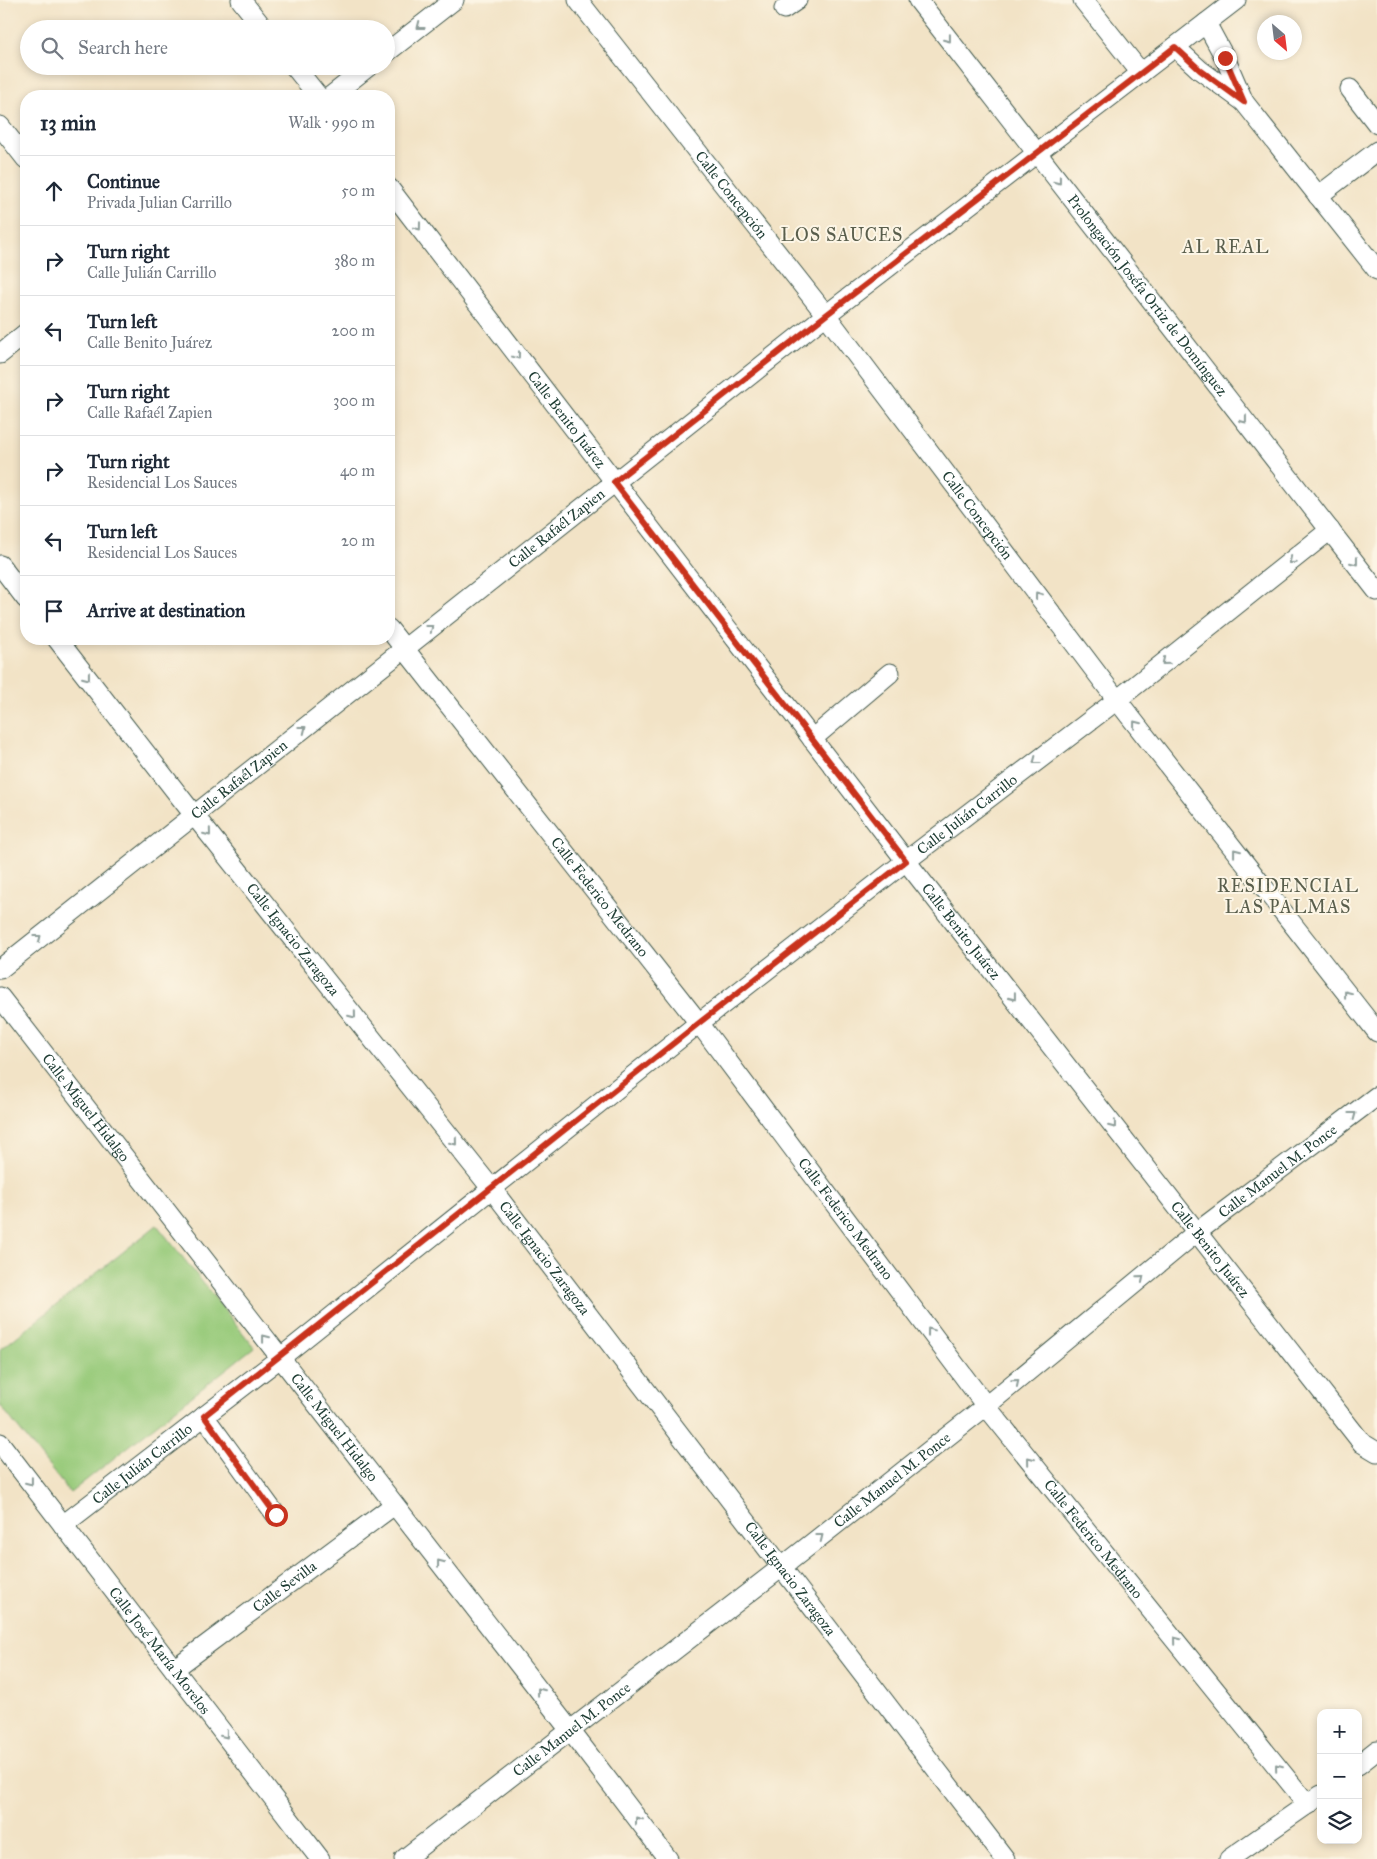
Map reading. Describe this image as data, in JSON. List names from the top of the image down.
{
  "streets": {
    "street": [
      "Calle Concepción",
      "Prolongación Joséfa Ortiz de Domínguez",
      "Calle Benito Juárez",
      "Calle Rafaél Zapien",
      "Calle Julián Carrillo",
      "Calle Federico Medrano",
      "Calle Ignacio Zaragoza",
      "Calle Miguel Hidalgo",
      "Calle Manuel M. Ponce",
      "Calle Sevilla",
      "Calle José María Morelos"
    ]
  },
  "crossings": [
    ["Calle Concepción", "Calle Rafaél Zapien"],
    ["Calle Concepción", "Calle Julián Carrillo"],
    ["Prolongación Joséfa Ortiz de Domínguez", "Calle Rafaél Zapien"],
    ["Prolongación Joséfa Ortiz de Domínguez", "Calle Julián Carrillo"],
    ["Calle Benito Juárez", "Calle Rafaél Zapien"],
    ["Calle Benito Juárez", "Calle Julián Carrillo"],
    ["Calle Benito Juárez", "Calle Manuel M. Ponce"],
    ["Calle Rafaél Zapien", "Calle Federico Medrano"],
    ["Calle Rafaél Zapien", "Calle Ignacio Zaragoza"],
    ["Calle Julián Carrillo", "Calle Federico Medrano"],
    ["Calle Julián Carrillo", "Calle Ignacio Zaragoza"],
    ["Calle Julián Carrillo", "Calle Miguel Hidalgo"],
    ["Calle Julián Carrillo", "Calle José María Morelos"],
    ["Calle Federico Medrano", "Calle Manuel M. Ponce"],
    ["Calle Ignacio Zaragoza", "Calle Manuel M. Ponce"],
    ["Calle Miguel Hidalgo", "Calle Manuel M. Ponce"],
    ["Calle Miguel Hidalgo", "Calle Sevilla"],
    ["Calle Sevilla", "Calle José María Morelos"]
  ],
  "one_way": [
    "Calle Concepción",
    "Prolongación Joséfa Ortiz de Domínguez",
    "Calle Benito Juárez",
    "Calle Rafaél Zapien",
    "Calle Federico Medrano",
    "Calle Ignacio Zaragoza",
    "Calle Miguel Hidalgo",
    "Calle Manuel M. Ponce",
    "Calle José María Morelos"
  ],
  "districts": ["LOS SAUCES", "AL REAL", "RESIDENCIAL LAS PALMAS"],
  "north": "bottom right",
  "page": {
    "search": "Search here",
    "heading": ["13 min", "Walk · 990 m"],
    "list": [
      ["Continue", "Privada Julian Carrillo", "50 m"],
      ["Turn right", "Calle Julián Carrillo", "380 m"],
      ["Turn left", "Calle Benito Juárez", "200 m"],
      ["Turn right", "Calle Rafaél Zapien", "300 m"],
      ["Turn right", "Residencial Los Sauces", "40 m"],
      ["Turn left", "Residencial Los Sauces", "20 m"],
      "Arrive at destination"
    ],
    "map_buttons": ["+", "−"]
  }
}
